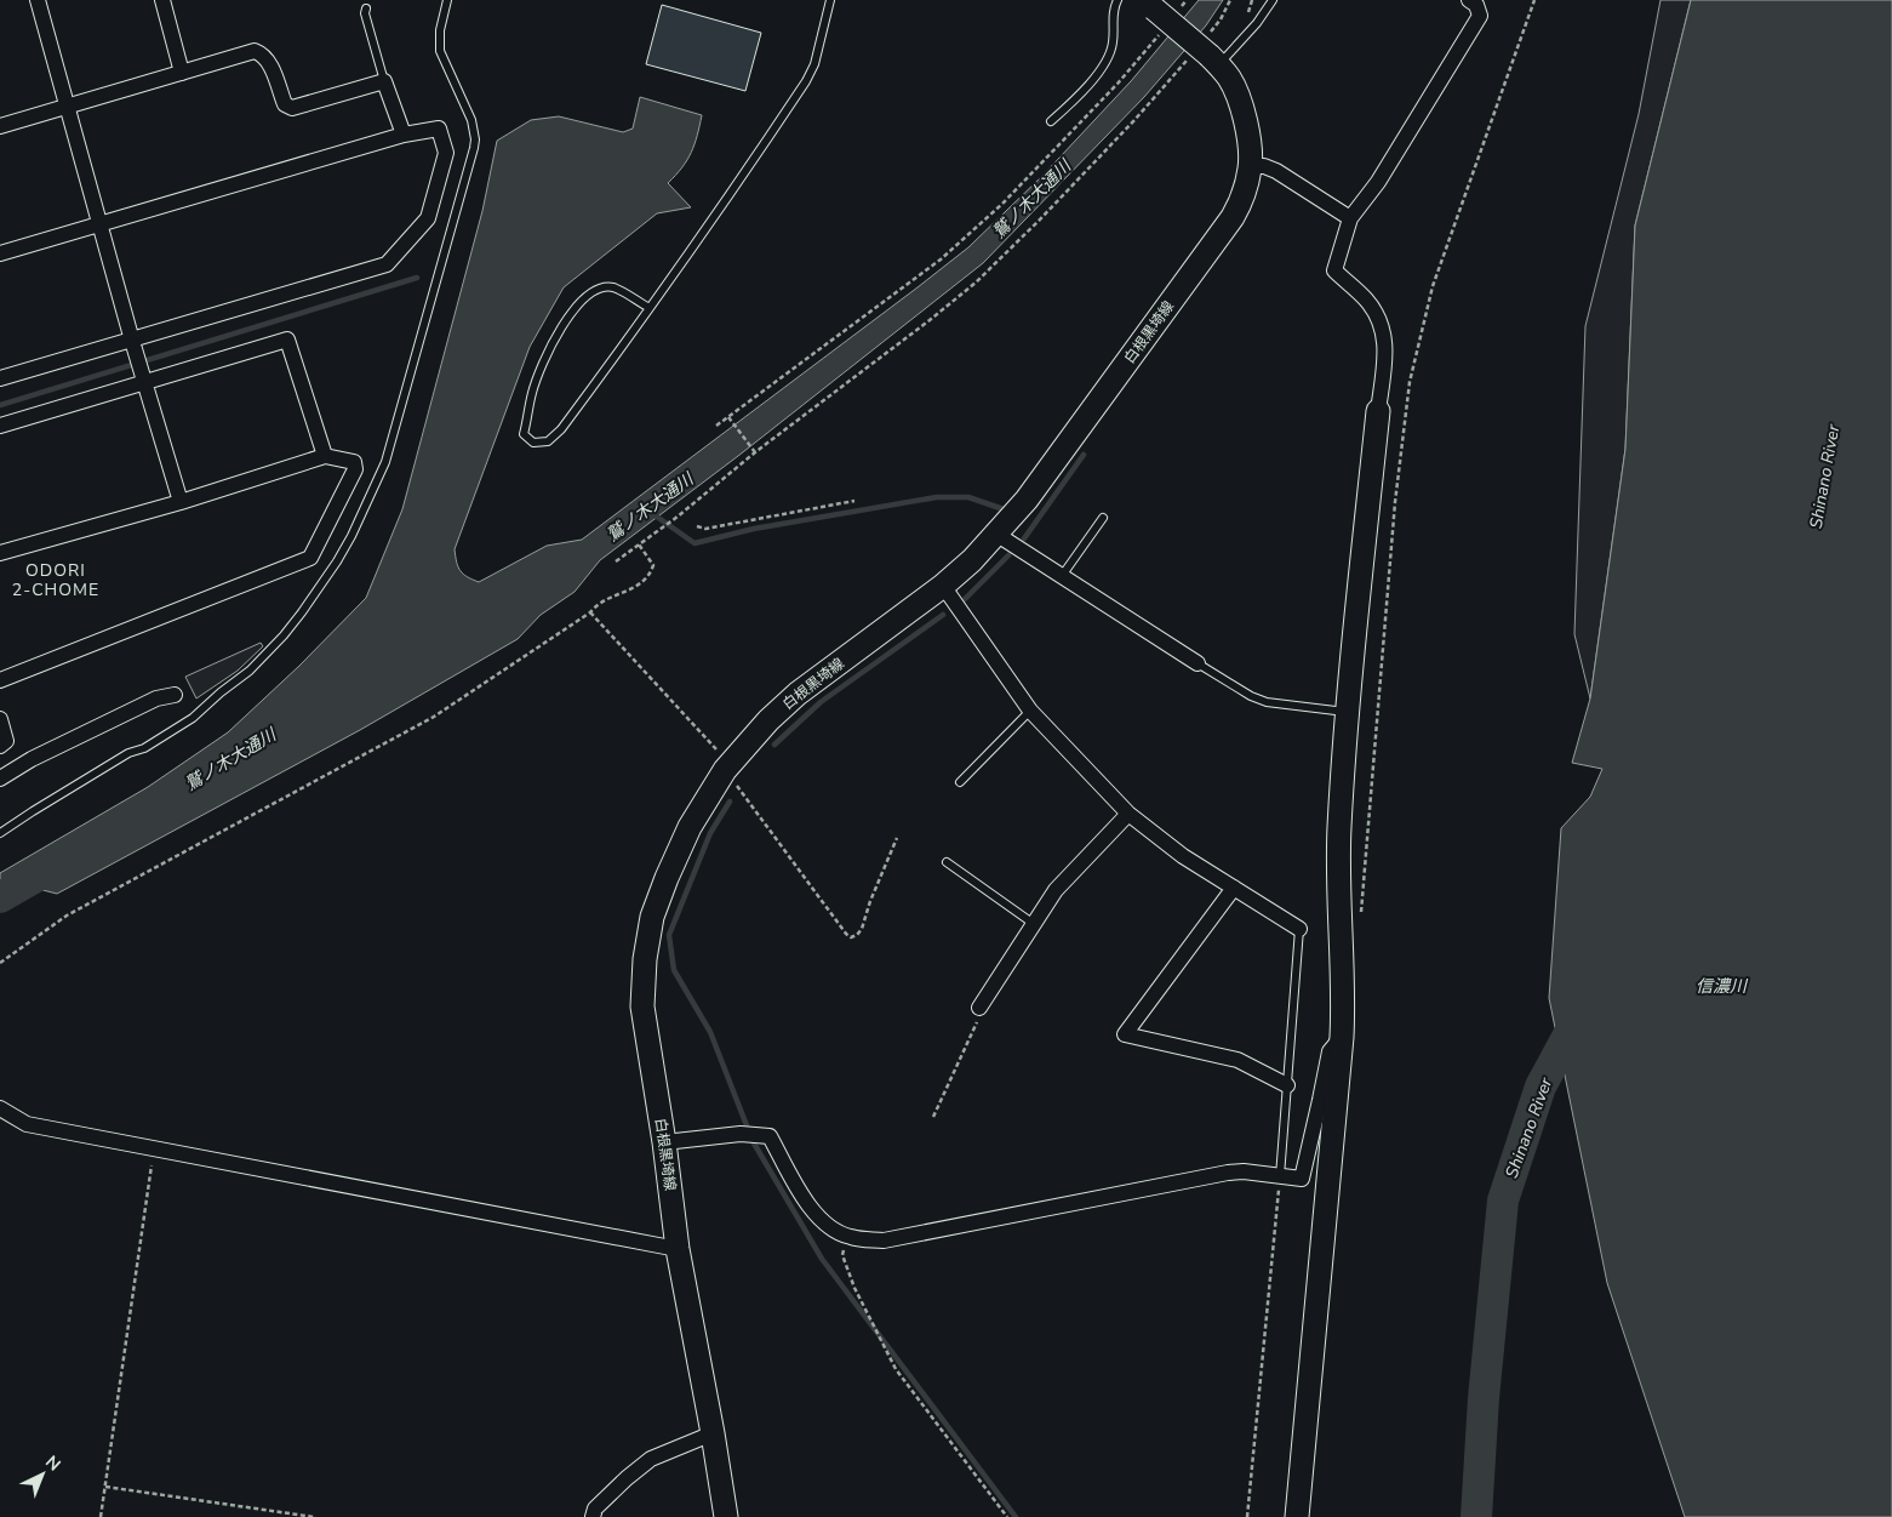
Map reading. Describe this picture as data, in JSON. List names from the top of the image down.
{
  "streets": {
    "main road": ["白根黒埼線"]
  },
  "districts": ["ODORI 2-CHOME"],
  "water": ["鷲ノ木大通川", "Shinano River", "信濃川"],
  "north": "top right"
}
